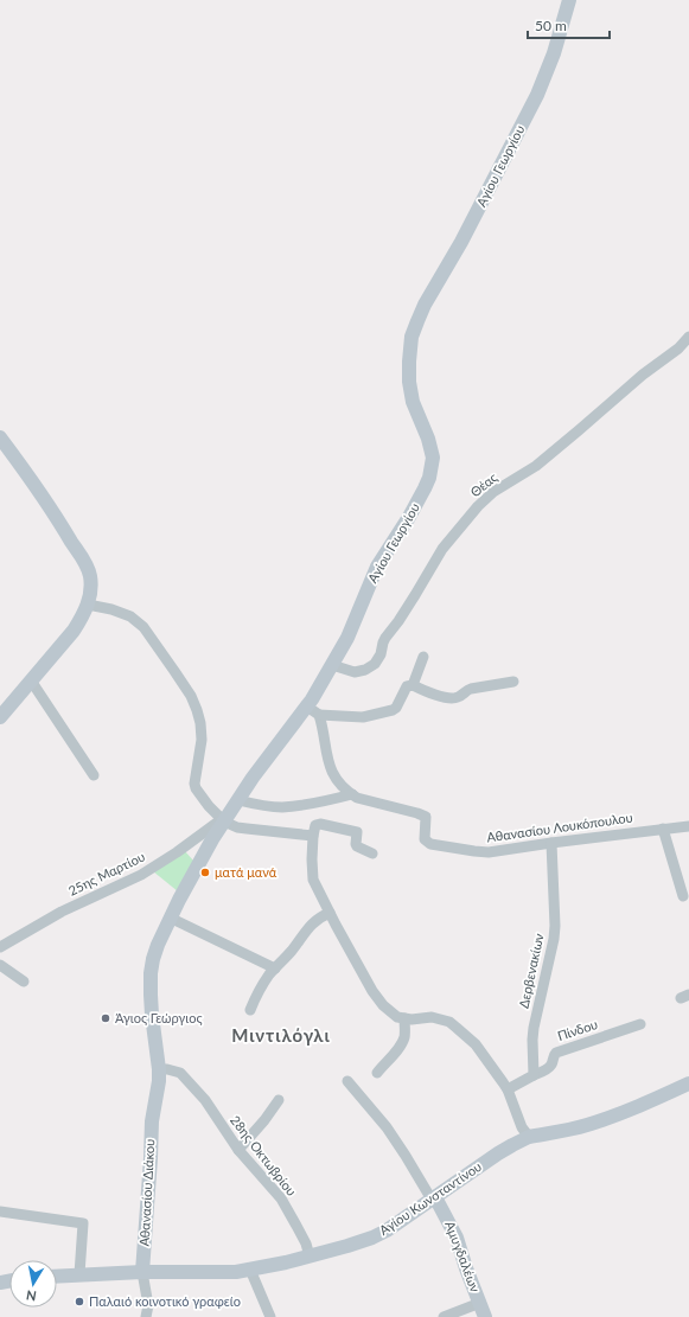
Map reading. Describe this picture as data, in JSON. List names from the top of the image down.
{
  "streets": {
    "street": [
      "Αγίου Γεωργίου",
      "Θέας",
      "Αθανασίου Λουκόπουλου",
      "25ης Μαρτίου",
      "Δερβενακίων",
      "Πίνδου",
      "28ης Οκτωβρίου",
      "Αθανασίου Διάκου",
      "Αγίου Κωνσταντίνου",
      "Αμυγδαλέων"
    ]
  },
  "crossings": [
    ["Αγίου Γεωργίου", "Θέας"],
    ["Αγίου Γεωργίου", "25ης Μαρτίου"],
    ["Αγίου Γεωργίου", "28ης Οκτωβρίου"],
    ["Αγίου Γεωργίου", "Αθανασίου Διάκου"],
    ["Αθανασίου Λουκόπουλου", "Δερβενακίων"],
    ["Δερβενακίων", "Πίνδου"],
    ["28ης Οκτωβρίου", "Αθανασίου Διάκου"],
    ["28ης Οκτωβρίου", "Αγίου Κωνσταντίνου"],
    ["Αθανασίου Διάκου", "Αγίου Κωνσταντίνου"],
    ["Αγίου Κωνσταντίνου", "Αμυγδαλέων"]
  ],
  "districts": ["Μιντιλόγλι"],
  "places": ["ματά μανά", "Άγιος Γεώργιος", "Παλαιό κοινοτικό γραφείο"],
  "scale_bar": "50 m",
  "north": "bottom"
}
